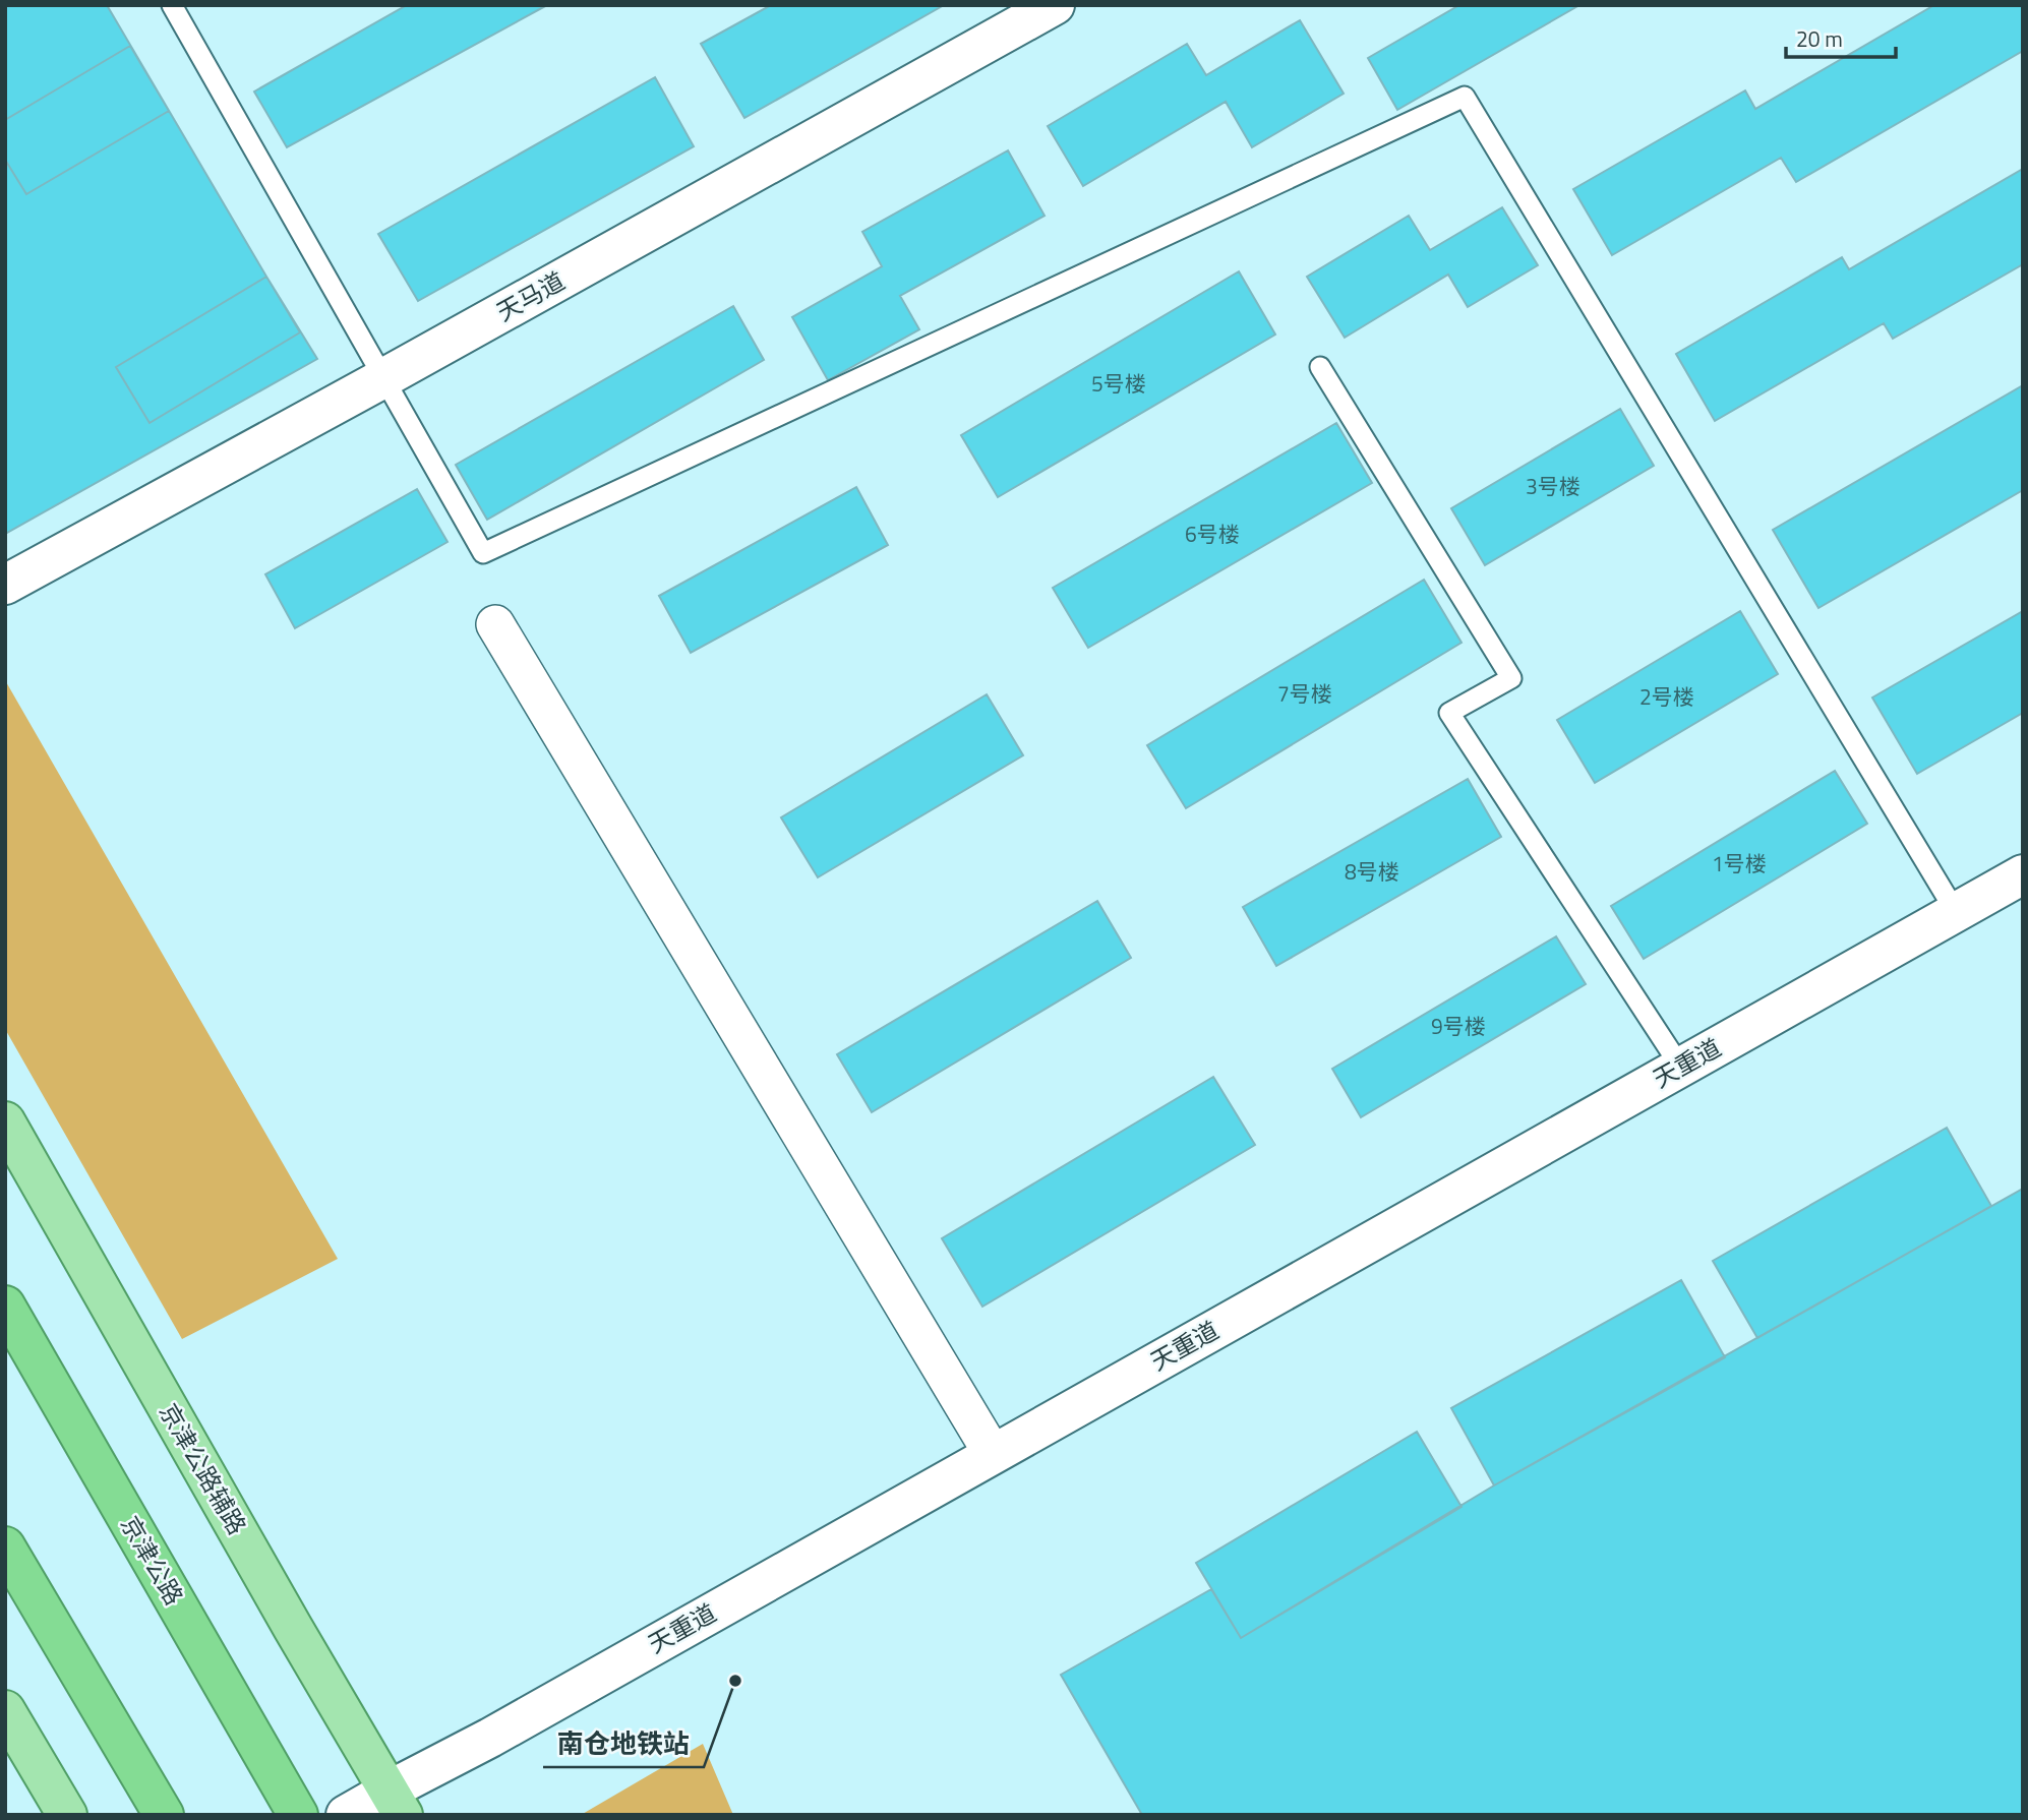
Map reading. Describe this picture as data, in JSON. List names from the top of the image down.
{
  "streets": {
    "highway": ["京津公路"],
    "main road": ["京津公路辅路"],
    "street": ["天马道", "天重道"]
  },
  "crossings": [
    ["天重道", "京津公路辅路"]
  ],
  "places": ["南仓地铁站"],
  "house_numbers": [
    "5号楼",
    "3号楼",
    "6号楼",
    "7号楼",
    "2号楼",
    "1号楼",
    "8号楼",
    "9号楼"
  ],
  "scale_bar": "20 m"
}
